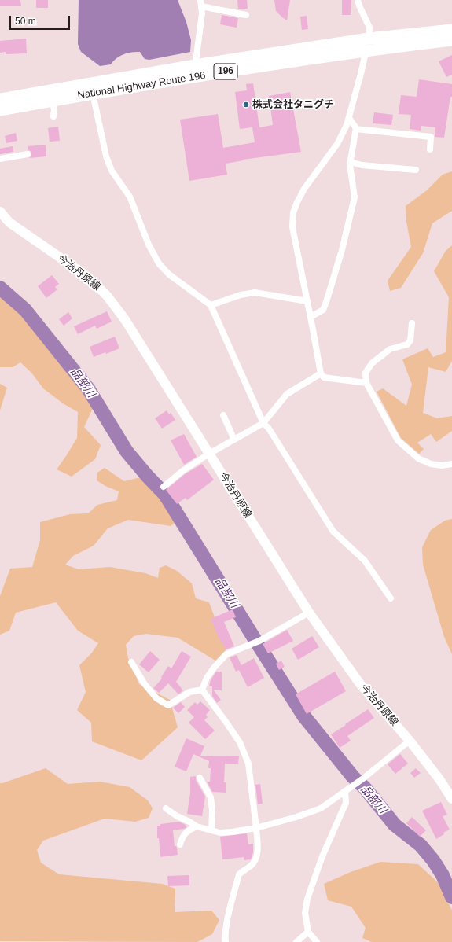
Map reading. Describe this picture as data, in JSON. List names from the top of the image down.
{
  "streets": {
    "highway": ["196", "National Highway Route 196"],
    "main road": ["今治丹原線"]
  },
  "water": ["品部川"],
  "places": ["株式会社タニグチ"],
  "scale_bar": "50 m"
}
